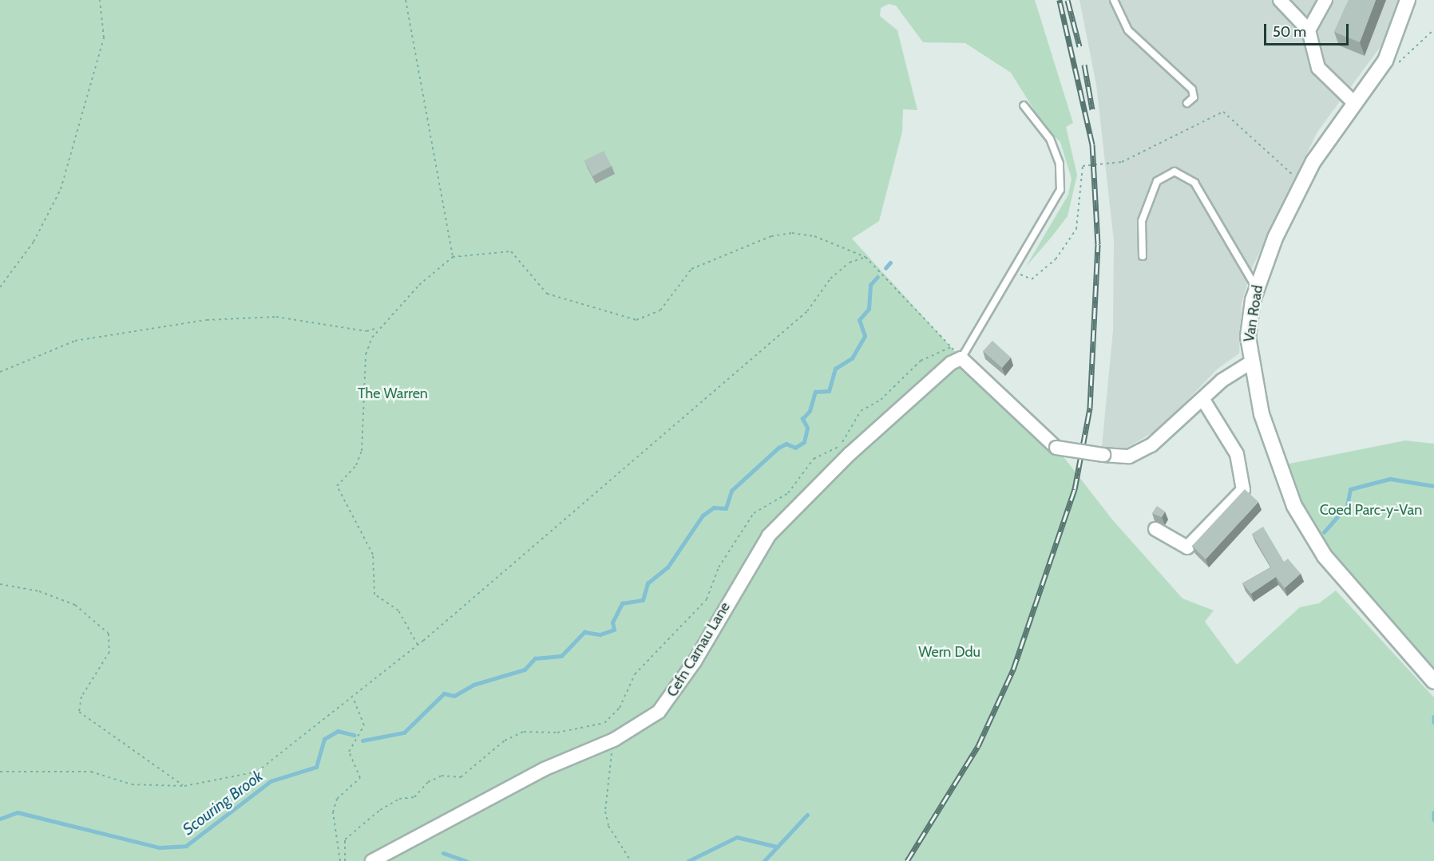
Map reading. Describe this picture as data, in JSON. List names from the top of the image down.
{
  "streets": {
    "street": ["Van Road", "Cefn Carnau Lane"]
  },
  "water": ["Scouring Brook"],
  "parks": ["The Warren", "Coed Parc-y-Van", "Wern Ddu"],
  "scale_bar": "50 m"
}
